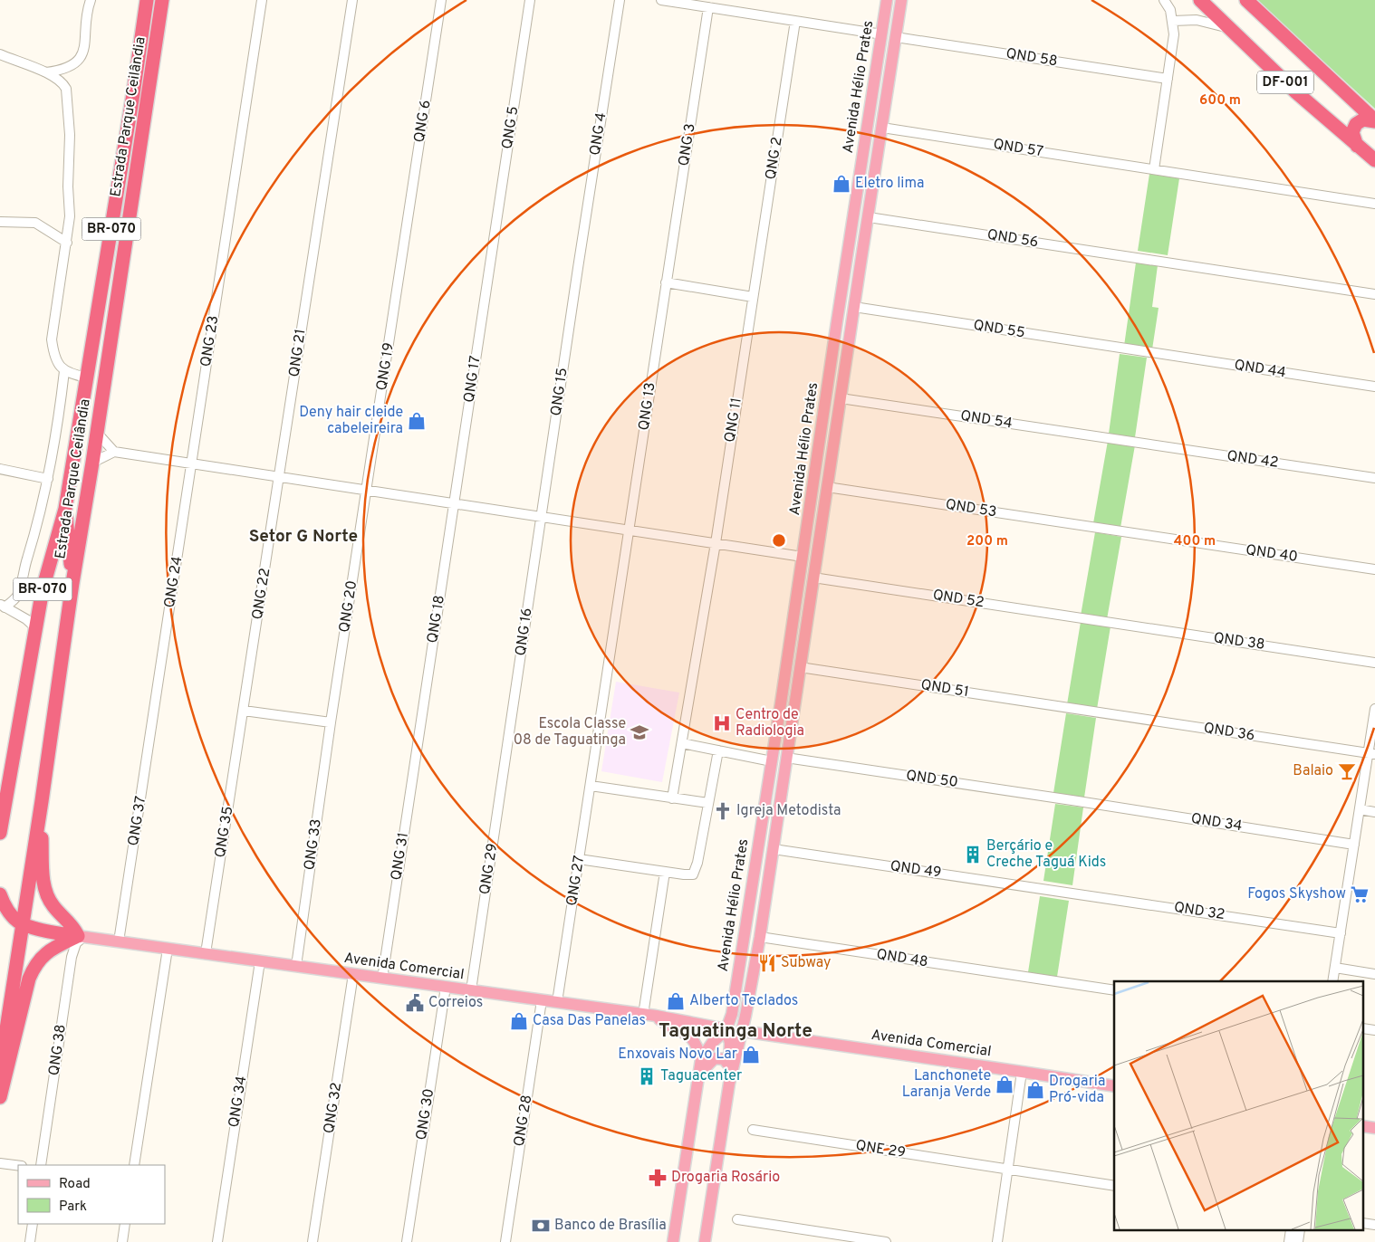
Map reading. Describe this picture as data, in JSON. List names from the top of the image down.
{
  "streets": {
    "highway": ["DF-001", "Estrada Parque Ceilândia", "BR-070"],
    "main road": ["Avenida Hélio Prates", "Avenida Comercial"],
    "street": [
      "QND 58",
      "QNG 6",
      "QNG 5",
      "QNG 4",
      "QNG 3",
      "QND 57",
      "QNG 2",
      "QND 56",
      "QND 55",
      "QNG 23",
      "QNG 21",
      "QNG 19",
      "QND 44",
      "QNG 17",
      "QNG 15",
      "QNG 13",
      "QNG 11",
      "QND 54",
      "QND 42",
      "QND 53",
      "QND 40",
      "QNG 24",
      "QNG 22",
      "QND 52",
      "QNG 20",
      "QNG 18",
      "QNG 16",
      "QND 38",
      "QND 51",
      "QND 36",
      "QND 50",
      "QNG 37",
      "QND 34",
      "QNG 35",
      "QNG 33",
      "QNG 31",
      "QNG 29",
      "QND 49",
      "QNG 27",
      "QND 32",
      "QND 48",
      "QNG 38",
      "QNG 34",
      "QNG 32",
      "QNG 30",
      "QNG 28",
      "QNE 29"
    ]
  },
  "crossings": [
    ["QND 58", "Avenida Hélio Prates"],
    ["Avenida Hélio Prates", "QND 57"],
    ["Avenida Hélio Prates", "QND 56"],
    ["Avenida Hélio Prates", "QND 55"],
    ["Avenida Hélio Prates", "QND 54"],
    ["Avenida Hélio Prates", "QND 53"],
    ["Avenida Hélio Prates", "QND 52"],
    ["Avenida Hélio Prates", "QND 51"],
    ["Avenida Hélio Prates", "QND 50"],
    ["Avenida Hélio Prates", "QND 49"],
    ["Avenida Hélio Prates", "QND 48"],
    ["Avenida Hélio Prates", "Avenida Comercial"],
    ["QNG 6", "QNG 19"],
    ["QNG 5", "QNG 17"],
    ["QNG 4", "QNG 15"],
    ["QNG 3", "QNG 13"],
    ["QNG 2", "QNG 11"],
    ["QND 55", "QND 44"],
    ["QNG 23", "QNG 24"],
    ["QNG 21", "QNG 22"],
    ["QNG 19", "QNG 20"],
    ["QNG 17", "QNG 18"],
    ["QNG 15", "QNG 16"],
    ["QNG 13", "QNG 27"],
    ["QND 54", "QND 42"],
    ["QND 53", "QND 40"],
    ["QNG 24", "QNG 37"],
    ["QNG 22", "QNG 35"],
    ["QND 52", "QND 38"],
    ["QNG 20", "QNG 33"],
    ["QNG 18", "QNG 31"],
    ["QNG 16", "QNG 29"],
    ["QND 51", "QND 36"],
    ["QND 50", "QND 34"],
    ["QNG 37", "Avenida Comercial"],
    ["QNG 35", "Avenida Comercial"],
    ["QNG 33", "Avenida Comercial"],
    ["QNG 31", "Avenida Comercial"],
    ["QNG 29", "Avenida Comercial"],
    ["QND 49", "QND 32"],
    ["QNG 27", "Avenida Comercial"],
    ["Avenida Comercial", "QNG 38"],
    ["Avenida Comercial", "QNG 34"],
    ["Avenida Comercial", "QNG 32"],
    ["Avenida Comercial", "QNG 30"],
    ["Avenida Comercial", "QNG 28"]
  ],
  "districts": ["Setor G Norte", "Taguatinga Norte"],
  "places": {
    "shop": [
      "Eletro lima",
      "Deny hair cleide cabeleireira",
      "Alberto Teclados",
      "Casa Das Panelas",
      "Enxovais Novo Lar",
      "Lanchonete Laranja Verde",
      "Drogaria Pró-vida"
    ],
    "hospital": ["Centro de Radiologia"],
    "school or university": ["Escola Classe 08 de Taguatinga"],
    "bar": ["Balaio"],
    "church": ["Igreja Metodista"],
    "building": ["Berçário e Creche Taguá Kids", "Taguacenter"],
    "supermarket": ["Fogos Skyshow"],
    "restaurant": ["Subway"],
    "public building": ["Correios"],
    "pharmacy": ["Drogaria Rosário"],
    "bank": ["Banco de Brasília"]
  },
  "legend": ["Road", "Park"],
  "rings": ["600 m", "200 m", "400 m"]
}
